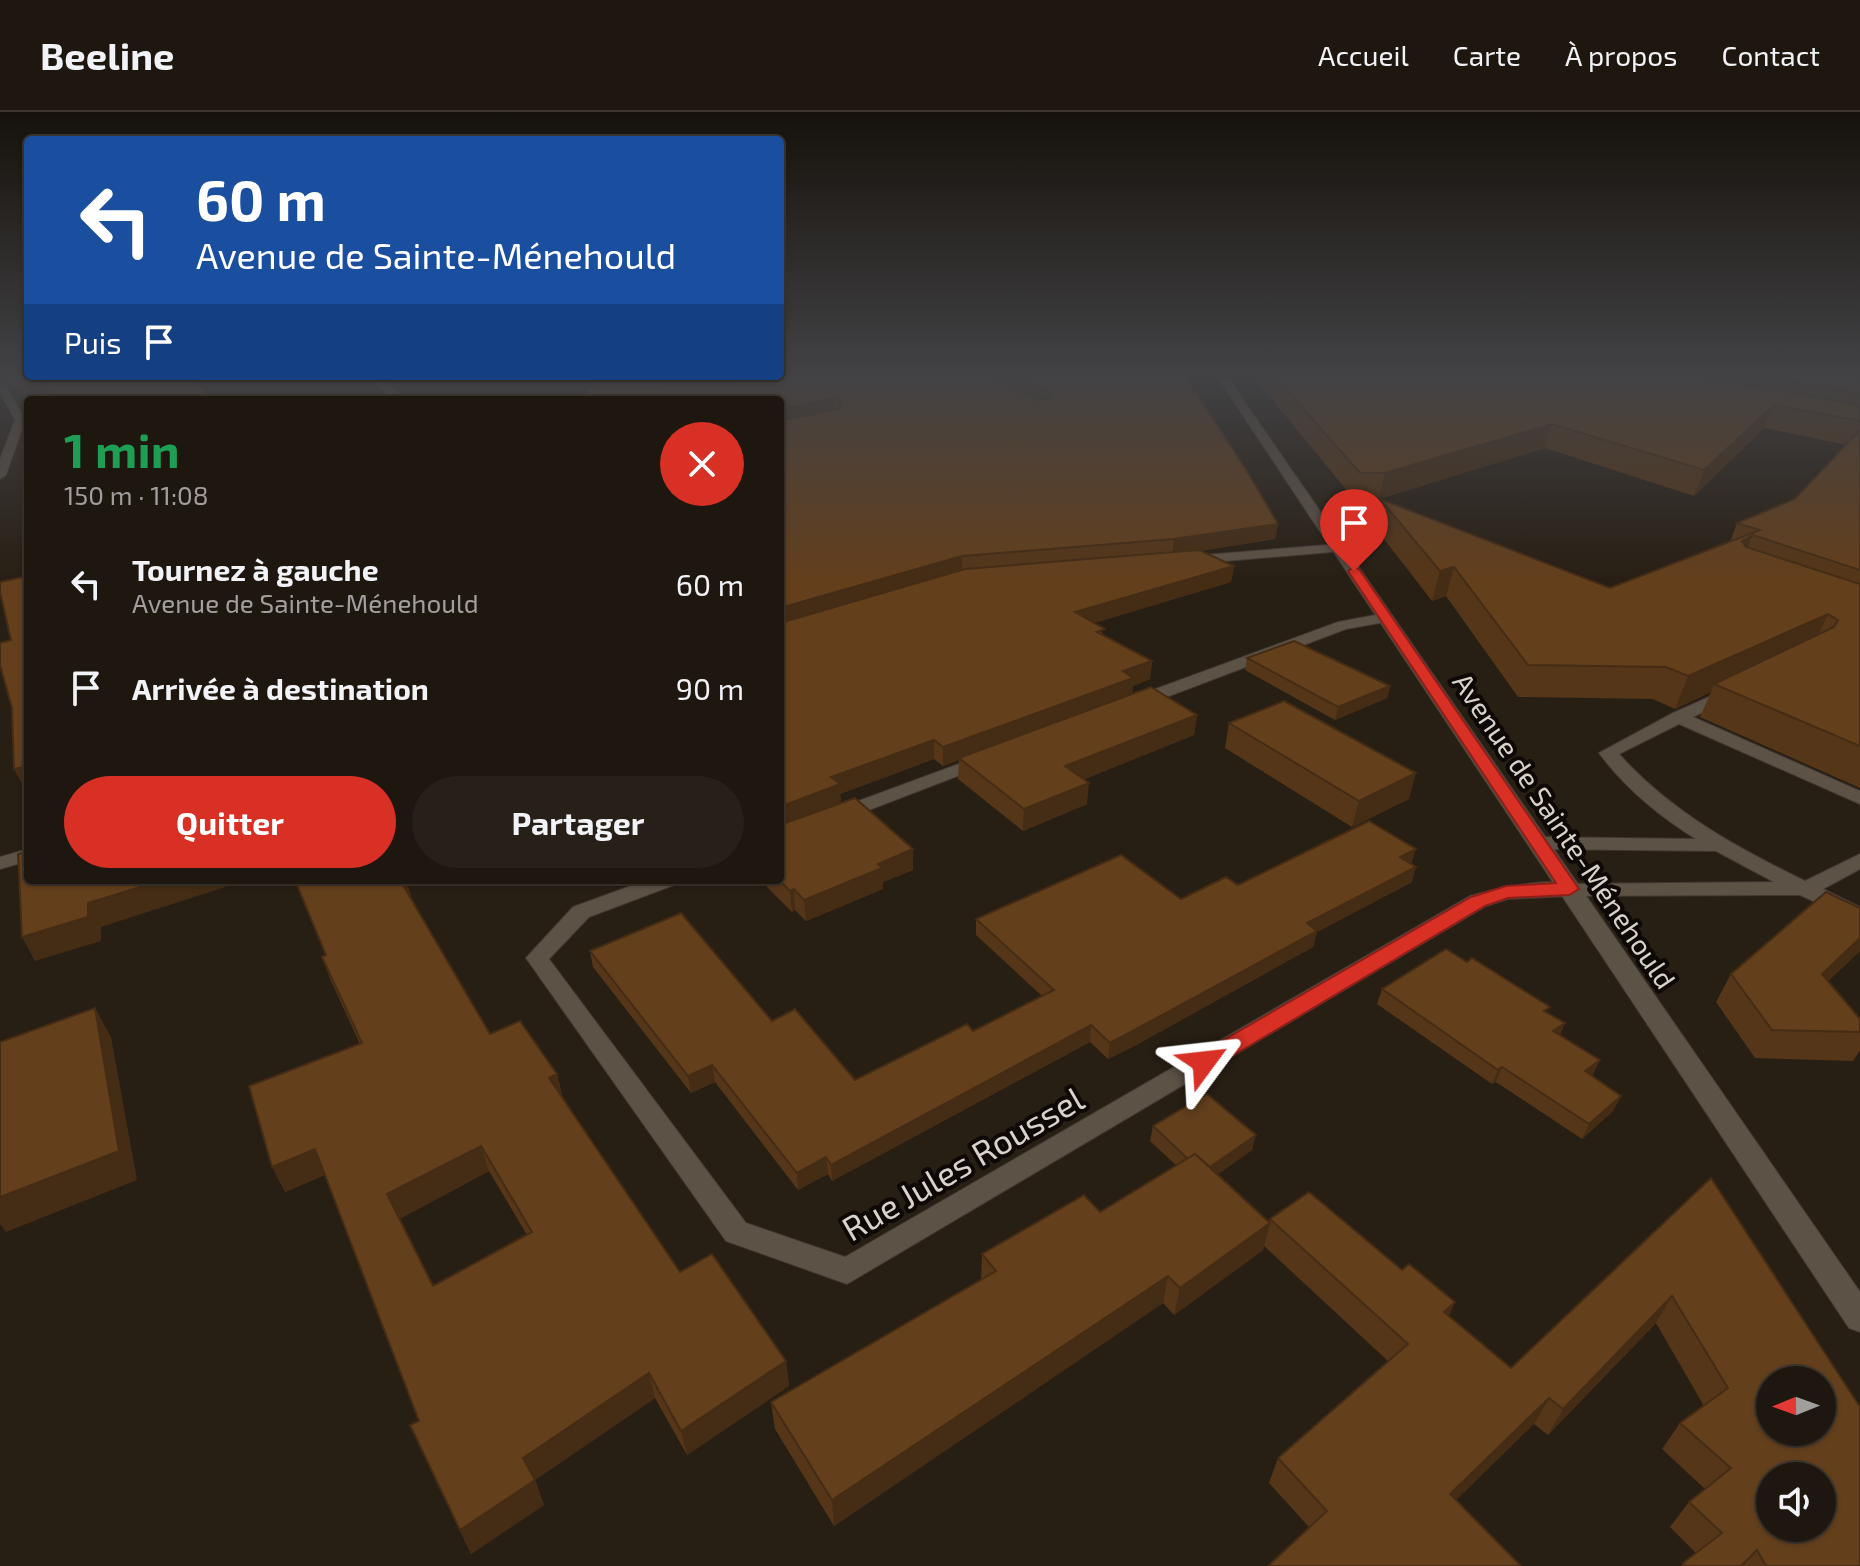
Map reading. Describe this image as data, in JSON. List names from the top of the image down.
{
  "streets": {
    "street": ["Avenue de Sainte-Ménehould", "Rue Jules Roussel"]
  },
  "crossings": [
    ["Avenue de Sainte-Ménehould", "Rue Jules Roussel"]
  ],
  "north": "left",
  "page": {
    "header": "Beeline",
    "nav": [
      "Accueil",
      "Carte",
      "À propos",
      "Contact"
    ],
    "turn": ["60 m", "Avenue de Sainte-Ménehould"],
    "then": "Puis",
    "heading": ["1 min", "150 m · 11:08"],
    "list": [
      {
        "name": "Tournez à gauche",
        "note": "Avenue de Sainte-Ménehould",
        "value": "60 m"
      },
      {
        "name": "Arrivée à destination",
        "value": "90 m"
      }
    ],
    "buttons": ["Quitter", "Partager"]
  }
}
